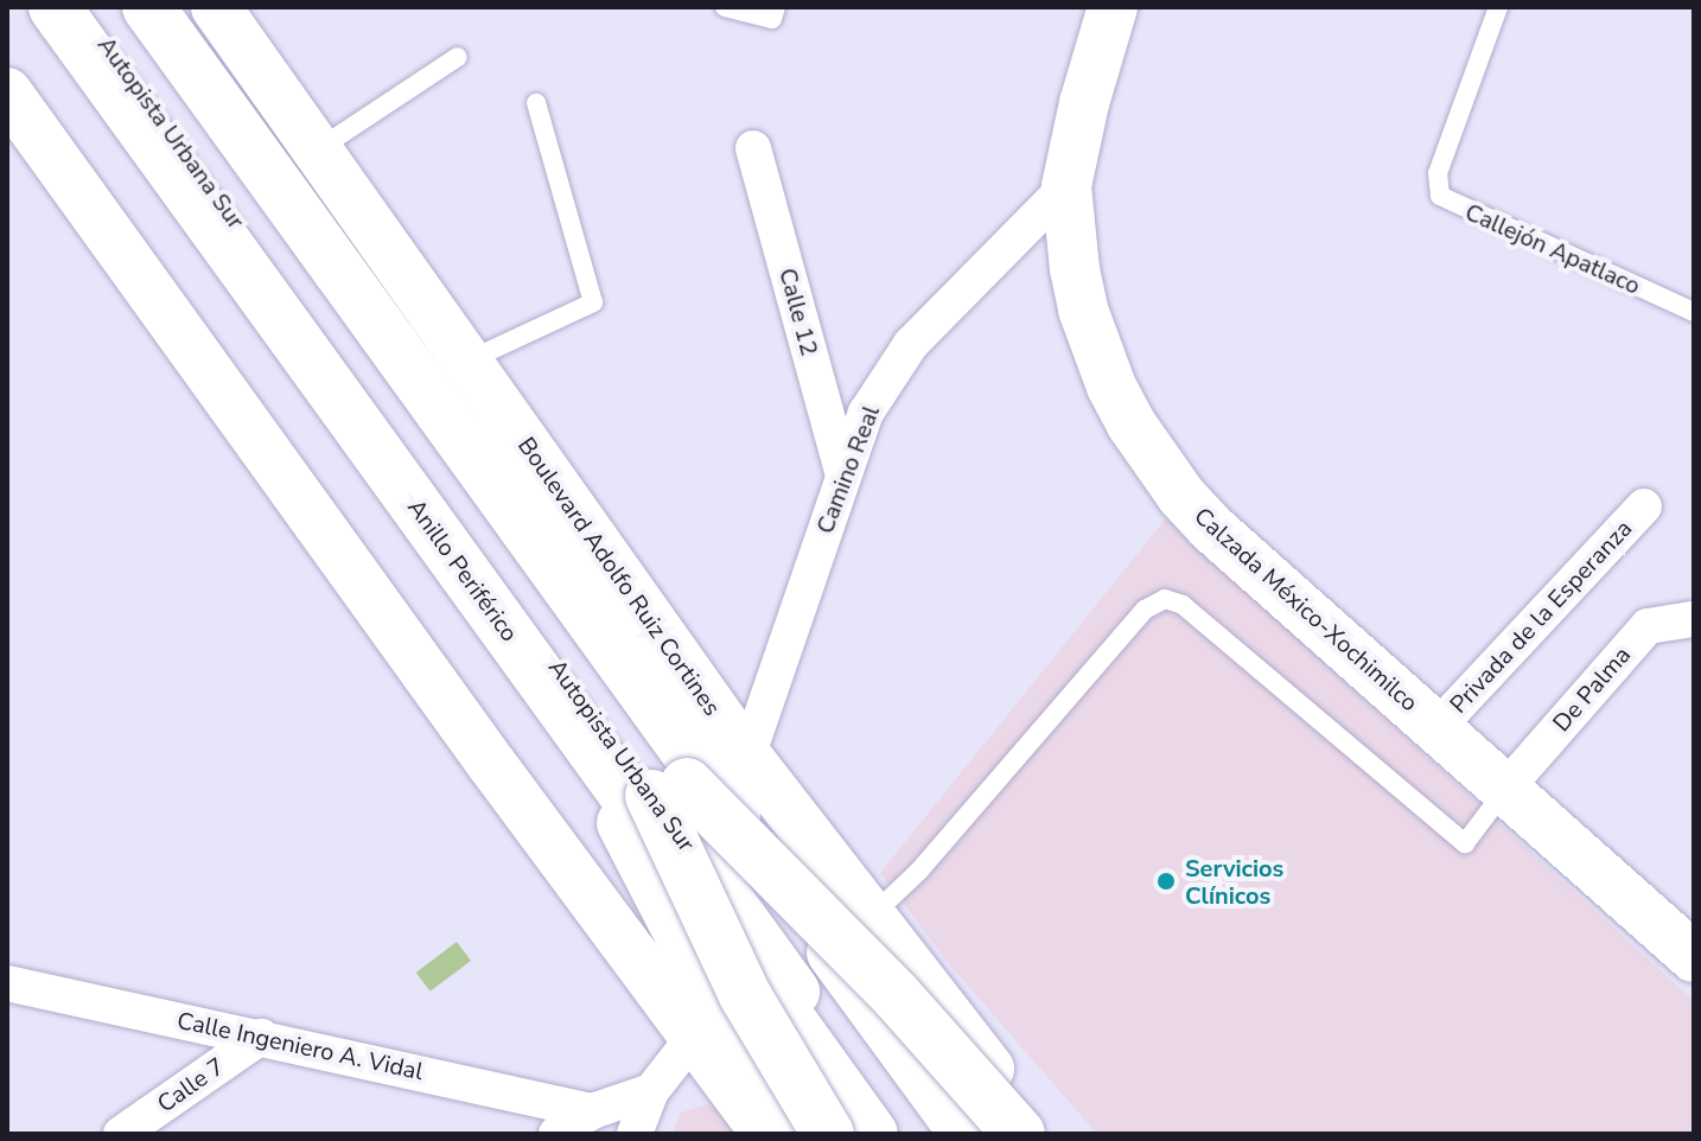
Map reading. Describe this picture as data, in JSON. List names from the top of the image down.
{
  "streets": {
    "highway": ["Autopista Urbana Sur", "Anillo Periférico"],
    "main road": ["Boulevard Adolfo Ruiz Cortines", "Calzada México-Xochimilco"],
    "street": [
      "Calle 12",
      "Camino Real",
      "Privada de la Esperanza",
      "De Palma",
      "Calle Ingeniero A. Vidal",
      "Calle 7"
    ],
    "lane": ["Callejón Apatlaco"]
  },
  "crossings": [
    ["Calle 12", "Camino Real"],
    ["Camino Real", "Boulevard Adolfo Ruiz Cortines"],
    ["Camino Real", "Calzada México-Xochimilco"],
    ["Calzada México-Xochimilco", "Privada de la Esperanza"],
    ["Calzada México-Xochimilco", "De Palma"],
    ["Calle Ingeniero A. Vidal", "Calle 7"]
  ],
  "places": ["Servicios Clínicos"]
}
